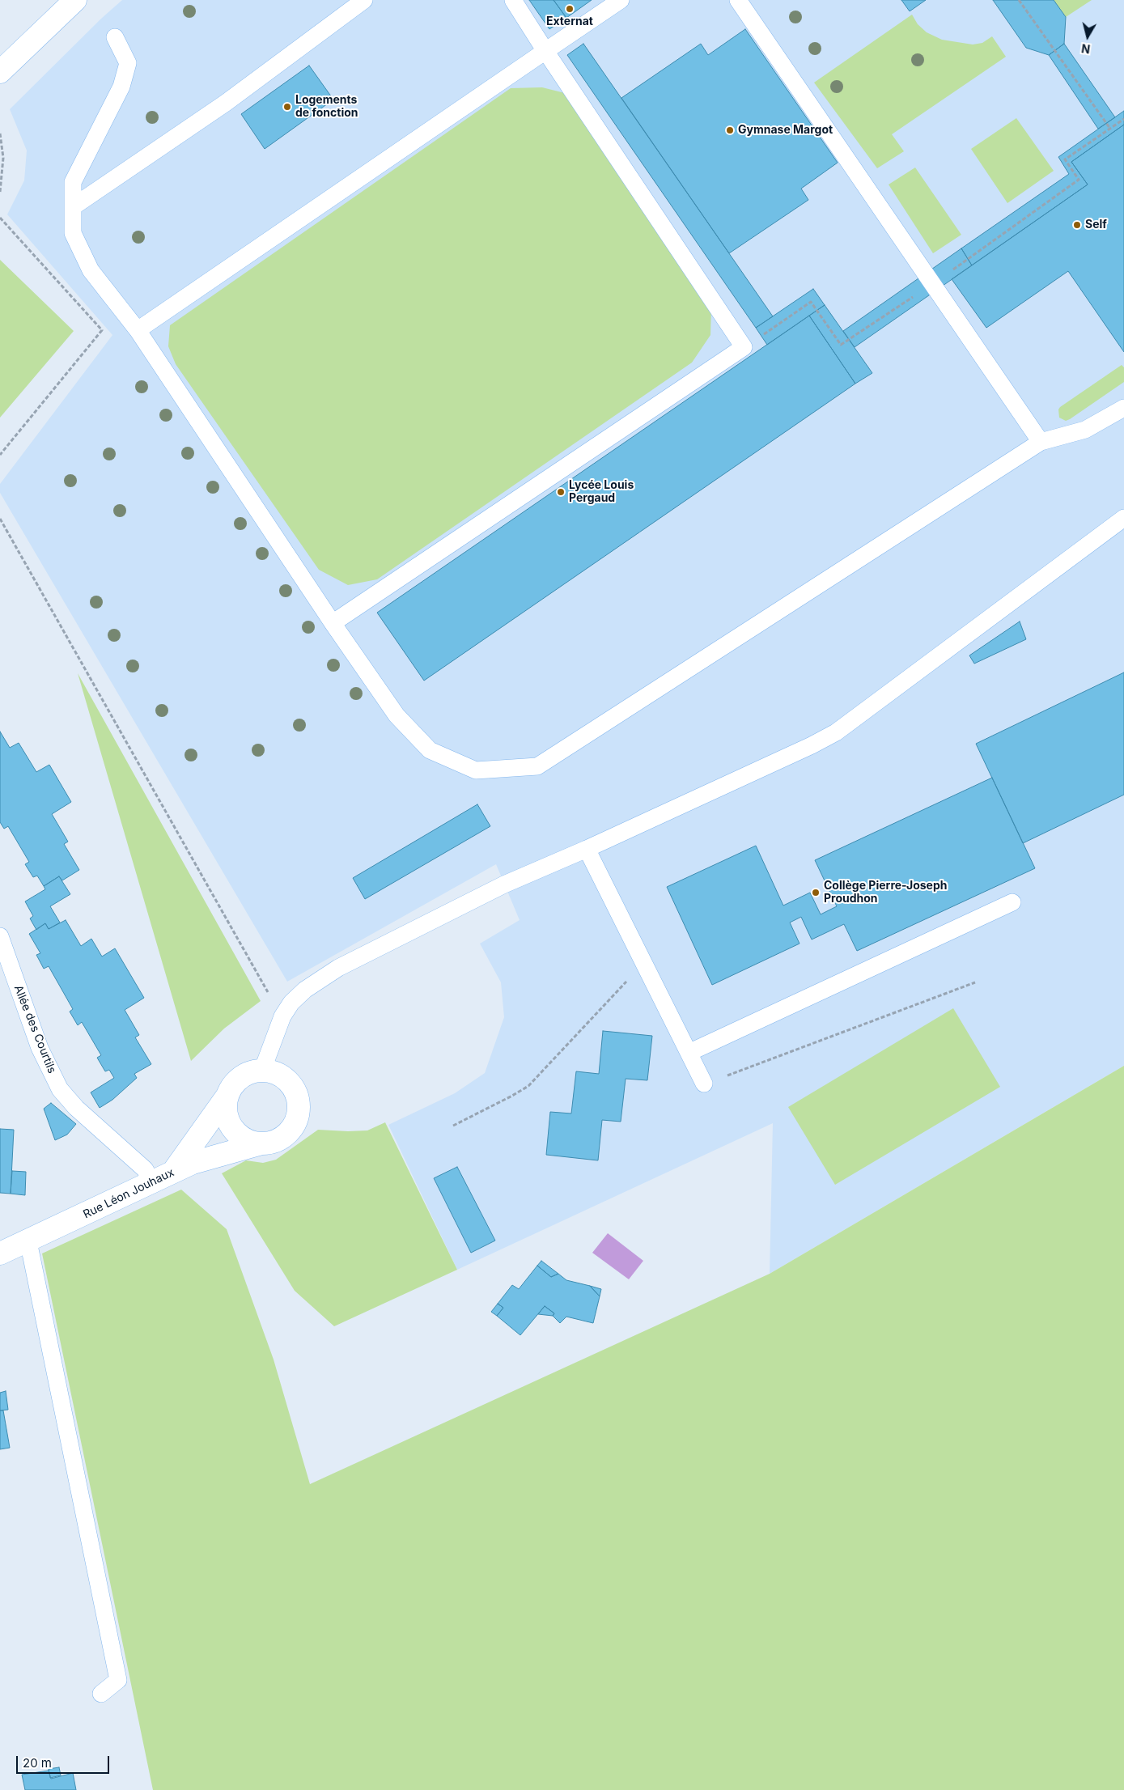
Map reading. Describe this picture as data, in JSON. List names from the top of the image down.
{
  "streets": {
    "street": ["Rue Léon Jouhaux"],
    "lane": ["Allée des Courtils"]
  },
  "crossings": [
    ["Allée des Courtils", "Rue Léon Jouhaux"]
  ],
  "places": [
    "Externat",
    "Logements de fonction",
    "Gymnase Margot",
    "Self",
    "Lycée Louis Pergaud",
    "Collège Pierre-Joseph Proudhon"
  ],
  "scale_bar": "20 m",
  "north": "bottom"
}
